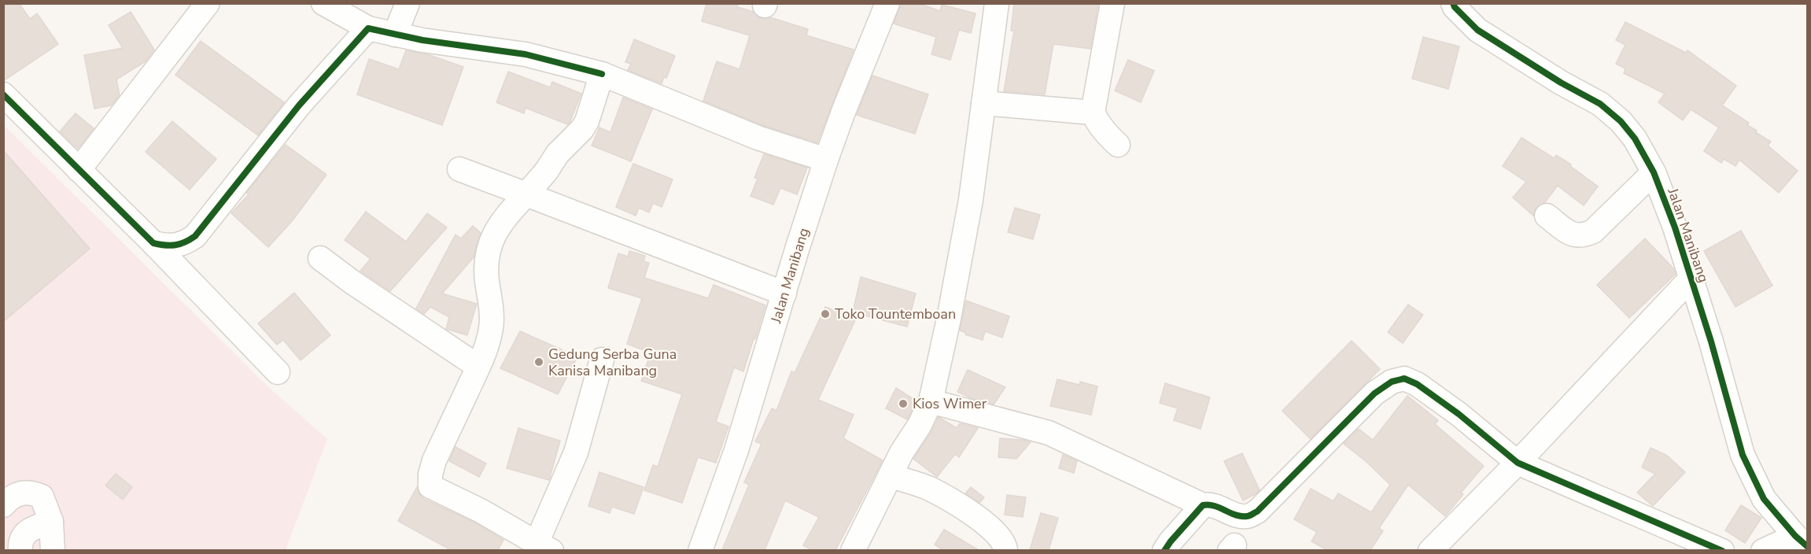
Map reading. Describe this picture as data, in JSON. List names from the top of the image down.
{
  "streets": {
    "street": ["Jalan Manibang"]
  },
  "places": ["Toko Tountemboan", "Gedung Serba Guna Kanisa Manibang", "Kios Wimer"]
}
